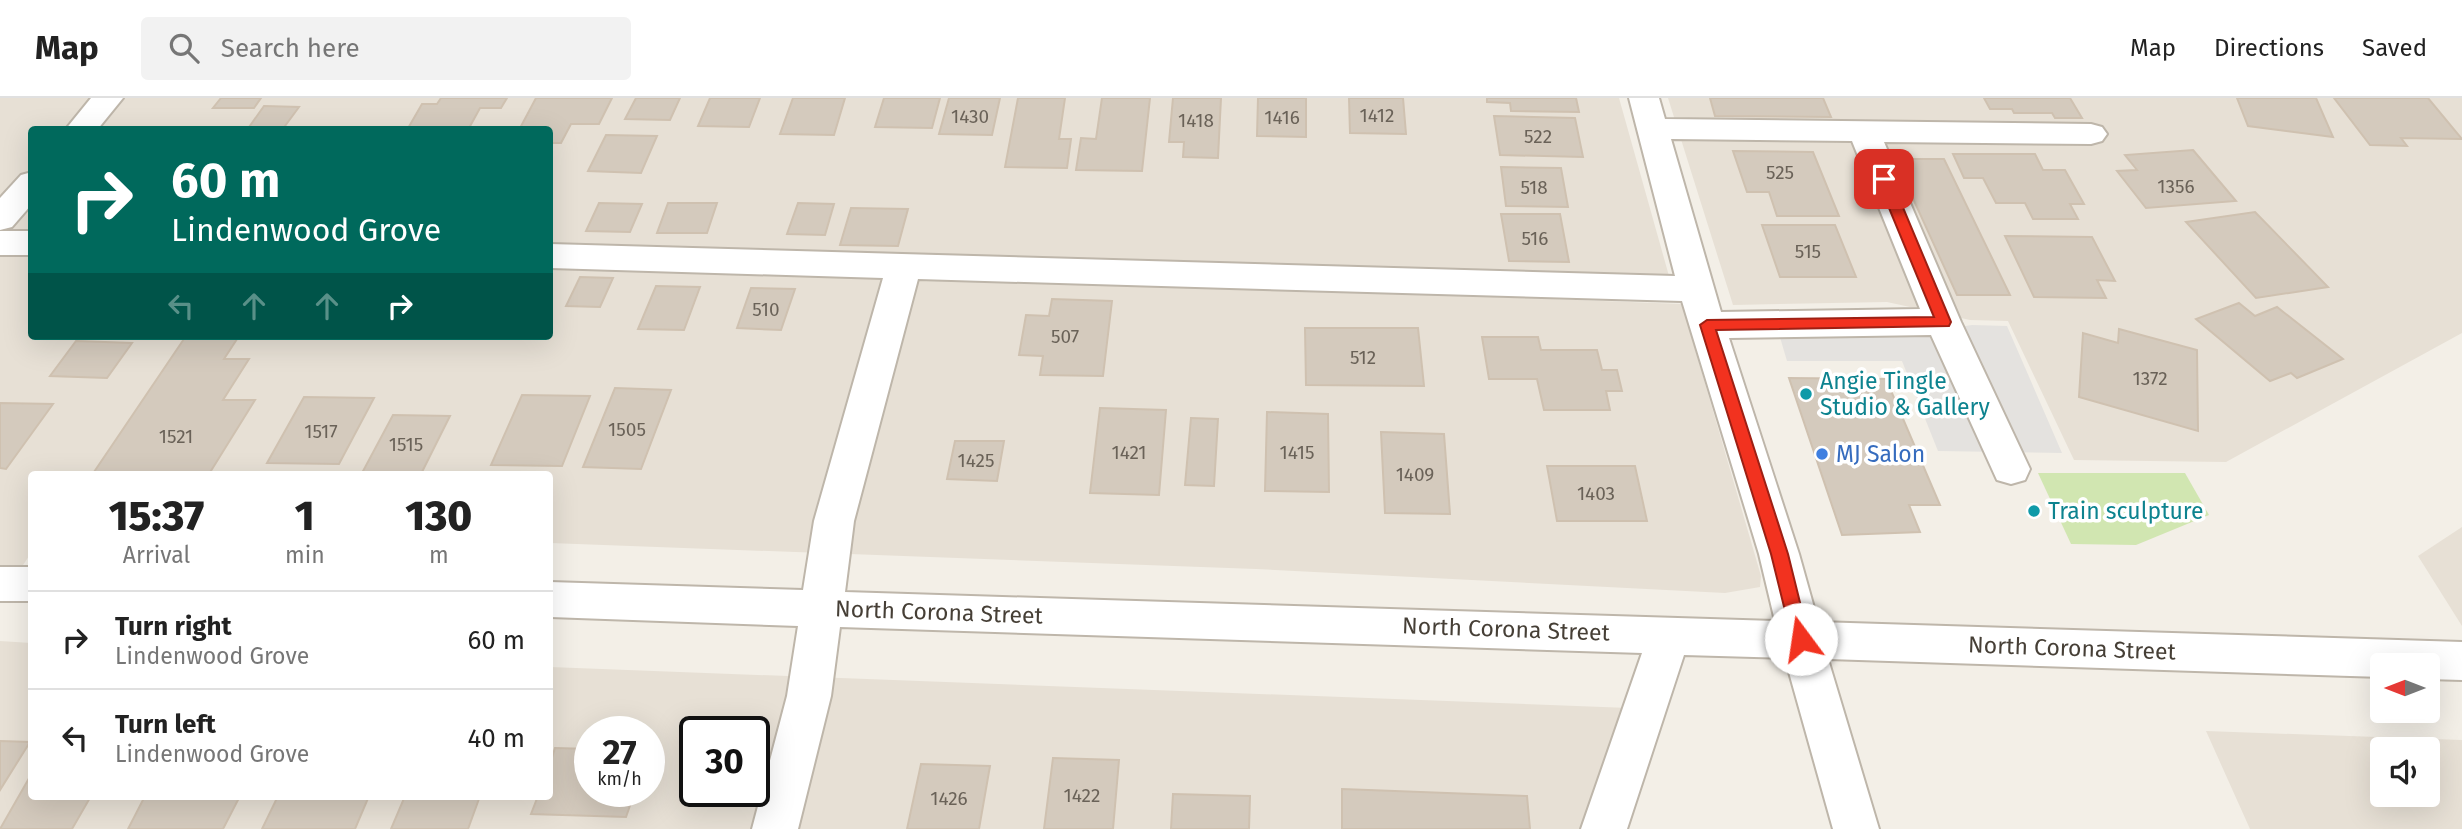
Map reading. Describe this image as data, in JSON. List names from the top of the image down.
{
  "streets": {
    "street": ["North Corona Street"]
  },
  "places": ["Angie Tingle Studio & Gallery", "MJ Salon", "Train sculpture"],
  "house_numbers": [
    "1412",
    "1430",
    "1416",
    "1418",
    "522",
    "525",
    "1356",
    "518",
    "516",
    "515",
    "510",
    "507",
    "512",
    "1372",
    "1505",
    "1517",
    "1521",
    "1515",
    "1421",
    "1415",
    "1425",
    "1409",
    "1403",
    "1422",
    "1426"
  ],
  "north": "left",
  "page": {
    "header": "Map",
    "search": "Search here",
    "nav": ["Map", "Directions", "Saved"],
    "turn": ["60 m", "Lindenwood Grove"],
    "eta": [
      "15:37",
      "Arrival",
      "1",
      "min",
      "130",
      "m"
    ],
    "list": [
      {
        "name": "Turn right",
        "note": "Lindenwood Grove",
        "value": "60 m"
      },
      {
        "name": "Turn left",
        "note": "Lindenwood Grove",
        "value": "40 m"
      }
    ],
    "speed": "27 km/h",
    "limit": "30"
  }
}
